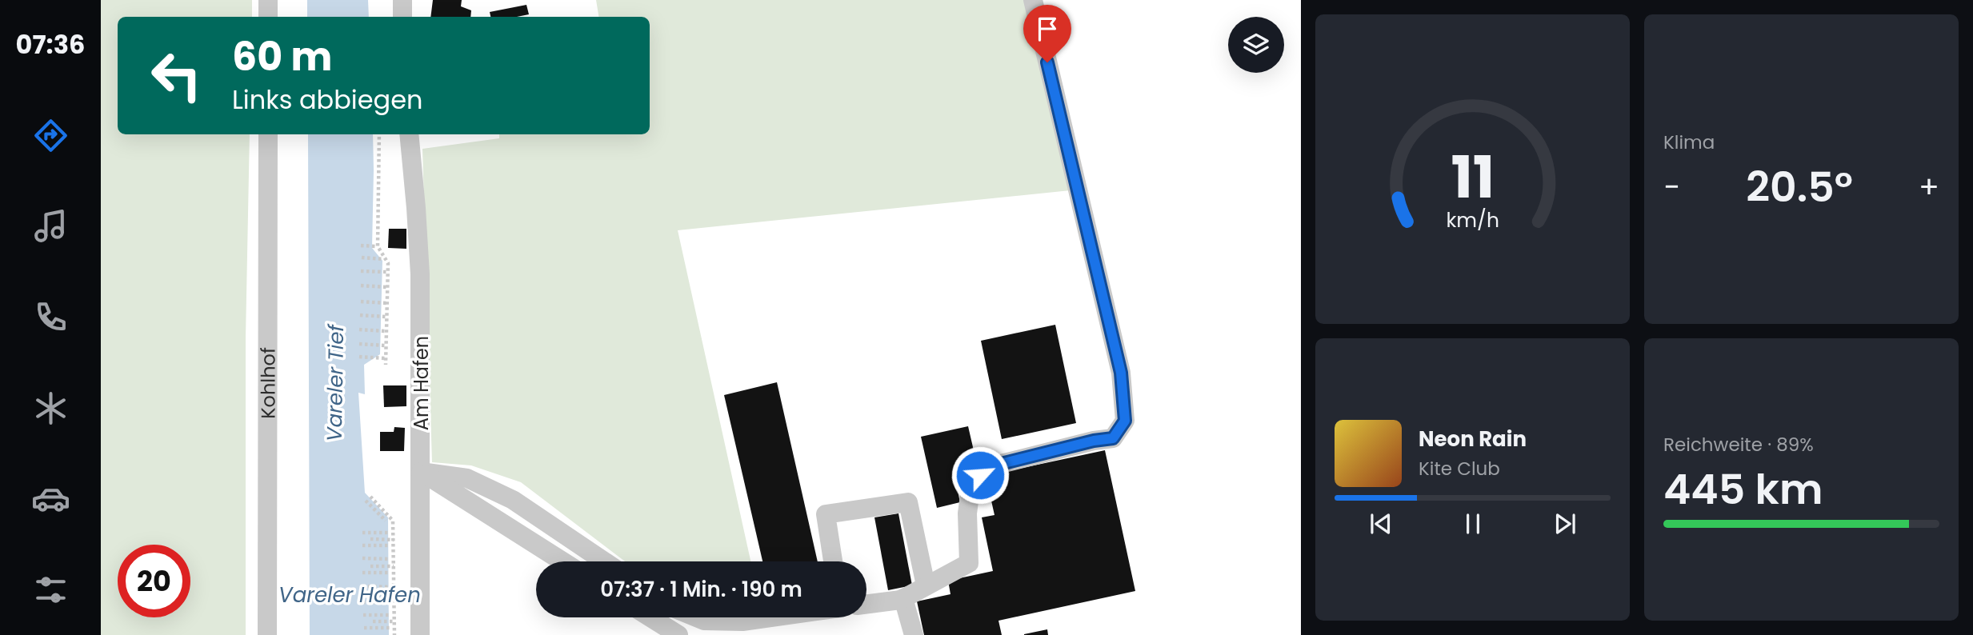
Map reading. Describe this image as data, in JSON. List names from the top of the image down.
{
  "streets": {
    "street": ["Kohlhof", "Am Hafen"]
  },
  "water": ["Vareler Tief", "Vareler Hafen"],
  "page": {
    "tabs": "07:36",
    "tile": [
      "Klima",
      ["Reichweite · 89%", "445 km"]
    ],
    "turn": ["60 m", "Links abbiegen"],
    "heat": ["−", "20.5°", "+"],
    "song": ["Neon Rain", "Kite Club"],
    "limit": "20",
    "trip": "07:37 · 1 Min. · 190 m",
    "gauge": ["11", "km/h"]
  }
}
